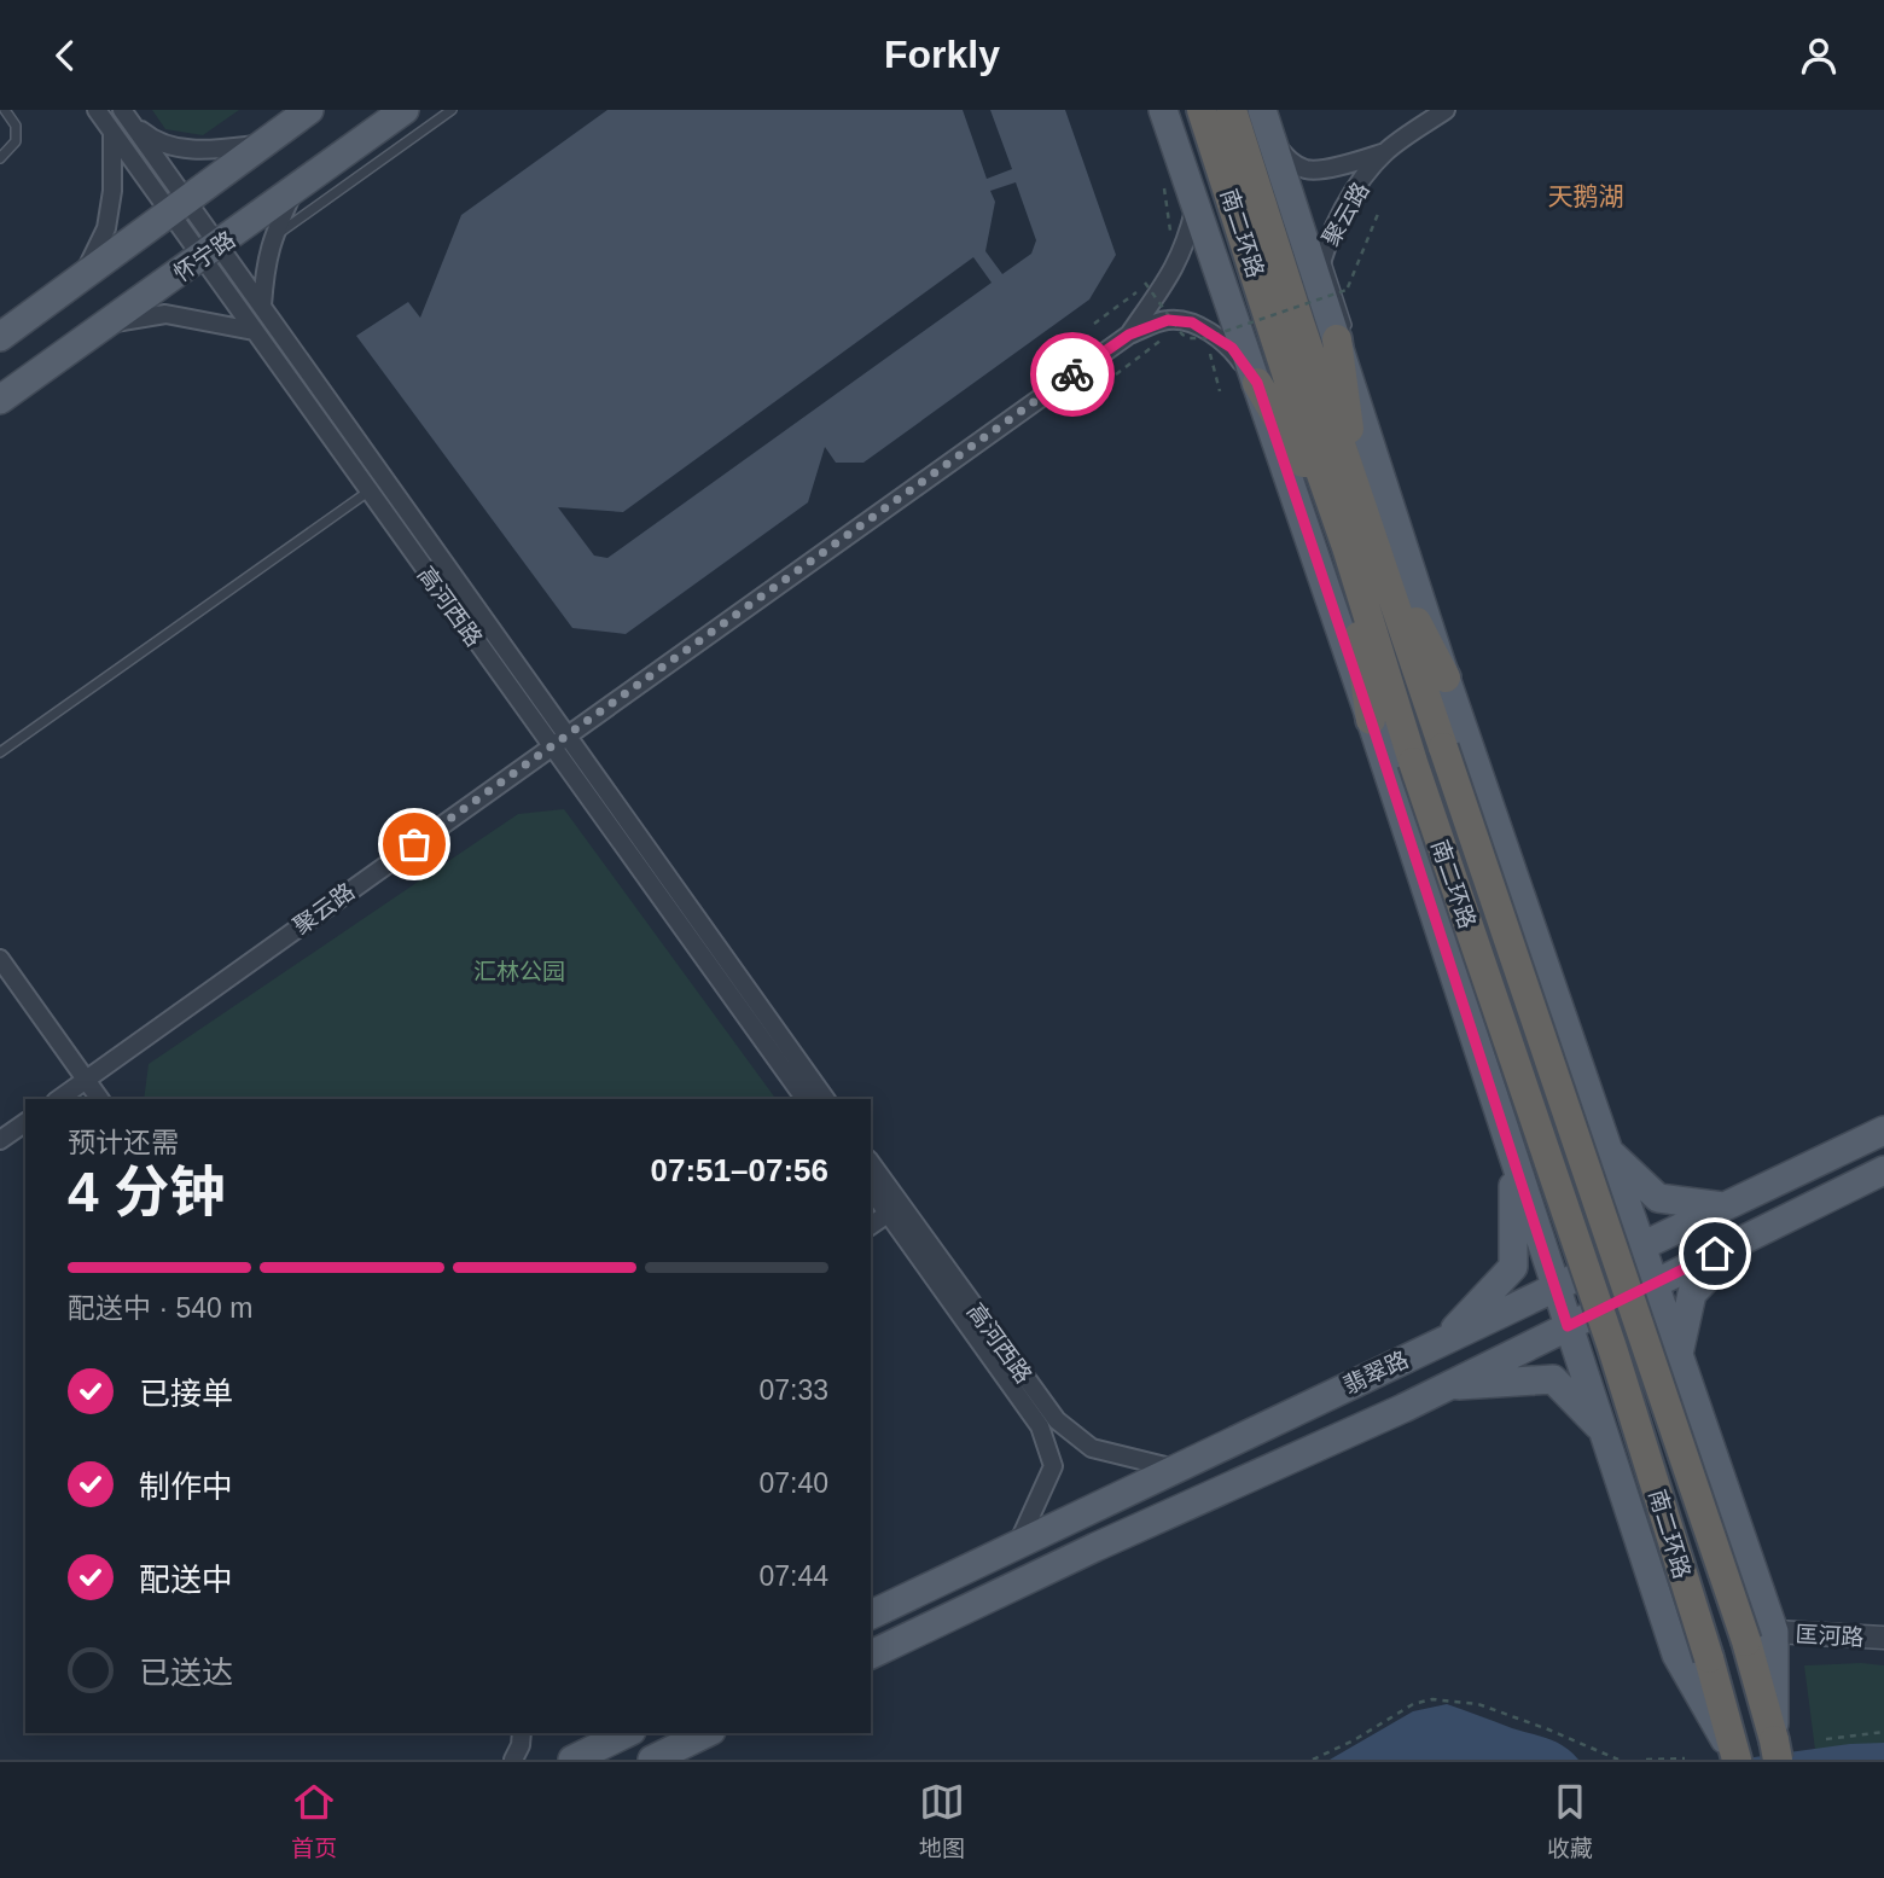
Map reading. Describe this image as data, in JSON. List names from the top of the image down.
{
  "streets": {
    "highway": ["南二环路"],
    "main road": ["怀宁路", "翡翠路"],
    "street": ["聚云路", "高河西路", "匡河路"]
  },
  "crossings": [
    ["聚云路", "高河西路"],
    ["怀宁路", "高河西路"],
    ["高河西路", "翡翠路"]
  ],
  "districts": ["天鹅湖"],
  "parks": ["汇林公园"],
  "page": {
    "header": "Forkly",
    "heading": ["4 分钟", "预计还需", "07:51–07:56"],
    "bar": "配送中 · 540 m",
    "list": [
      ["已接单", "07:33"],
      ["制作中", "07:40"],
      ["配送中", "07:44"],
      "已送达"
    ],
    "tabs": ["首页", "地图", "收藏"]
  }
}
